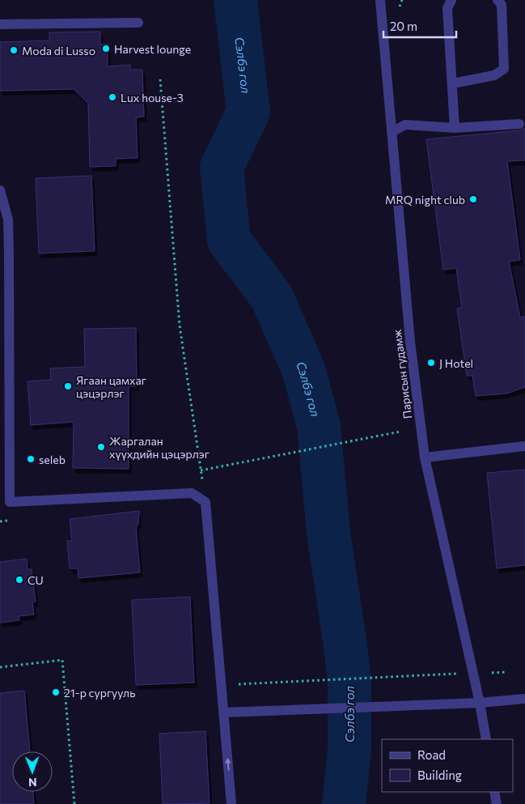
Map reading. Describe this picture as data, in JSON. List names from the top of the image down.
{
  "streets": {
    "street": ["Парисын гудамж"]
  },
  "water": ["Сэлбэ гол"],
  "places": [
    "Harvest lounge",
    "Moda di Lusso",
    "Lux house-3",
    "MRQ night club",
    "J Hotel",
    "Ягаан цамхаг цэцэрлэг",
    "Жаргалан хүүхдийн цэцэрлэг",
    "seleb",
    "CU",
    "21-р сургууль"
  ],
  "legend": ["Road", "Building"],
  "scale_bar": "20 m",
  "north": "bottom"
}
